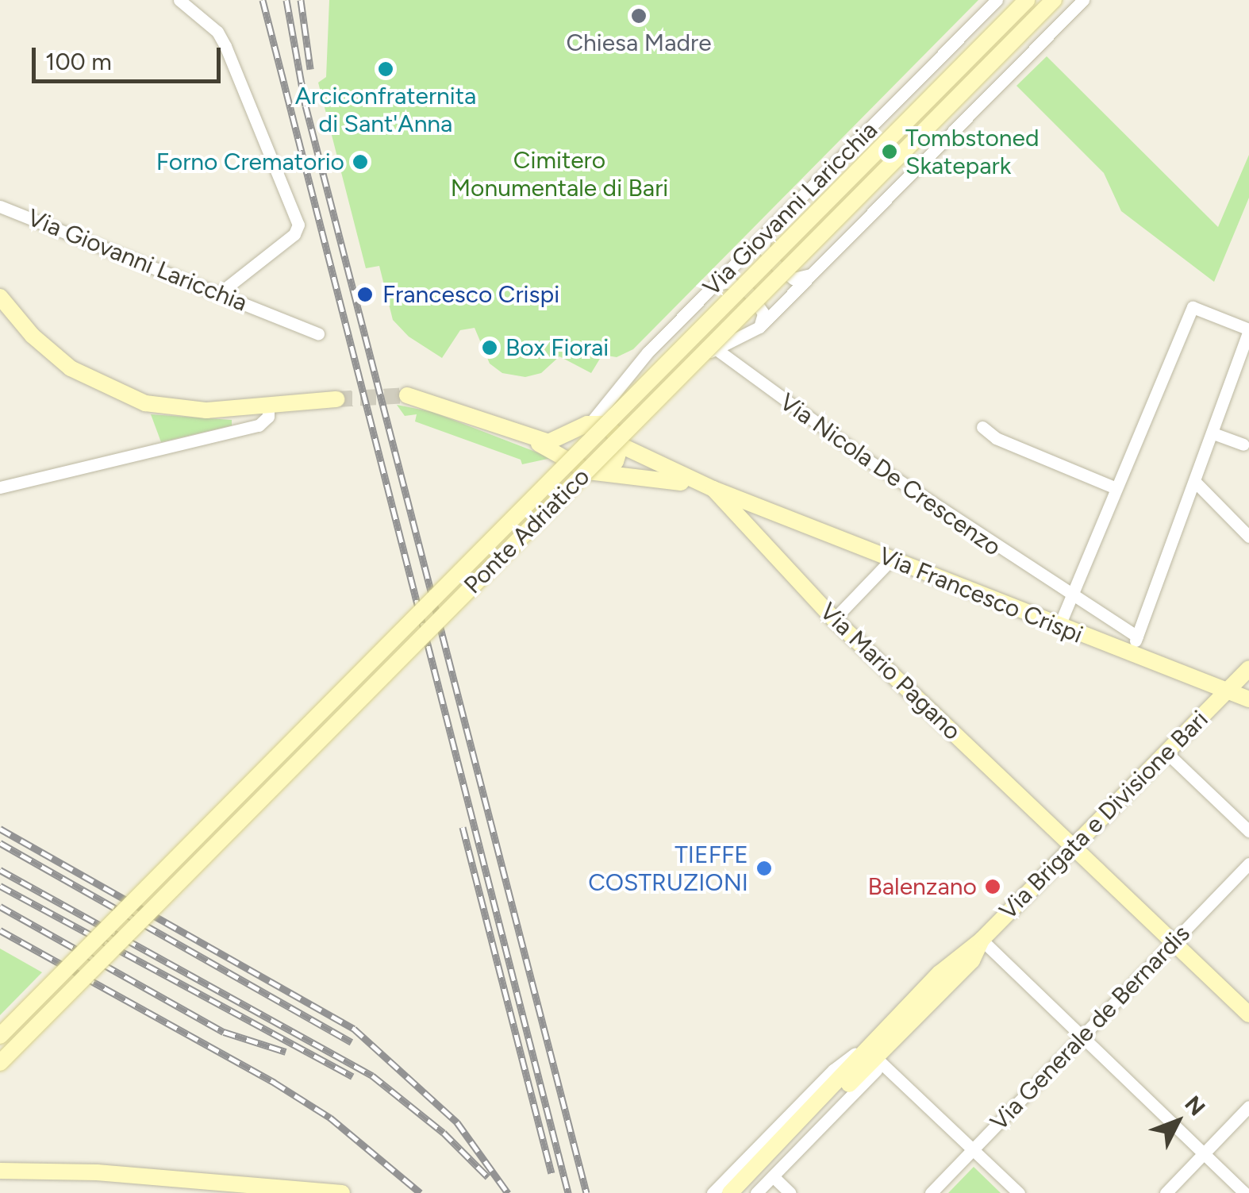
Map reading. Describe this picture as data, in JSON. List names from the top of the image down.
{
  "streets": {
    "main road": [
      "Ponte Adriatico",
      "Via Francesco Crispi",
      "Via Mario Pagano",
      "Via Brigata e Divisione Bari"
    ],
    "street": ["Via Giovanni Laricchia", "Via Nicola De Crescenzo", "Via Generale de Bernardis"]
  },
  "crossings": [
    ["Via Giovanni Laricchia", "Via Francesco Crispi"],
    ["Via Francesco Crispi", "Via Mario Pagano"],
    ["Via Francesco Crispi", "Via Brigata e Divisione Bari"],
    ["Via Mario Pagano", "Via Brigata e Divisione Bari"],
    ["Via Mario Pagano", "Via Generale de Bernardis"]
  ],
  "parks": ["Cimitero Monumentale di Bari"],
  "places": [
    "Chiesa Madre",
    "Arciconfraternita di Sant'Anna",
    "Tombstoned Skatepark",
    "Forno Crematorio",
    "Francesco Crispi",
    "Box Fiorai",
    "TIEFFE COSTRUZIONI",
    "Balenzano"
  ],
  "scale_bar": "100 m",
  "north": "top right"
}
